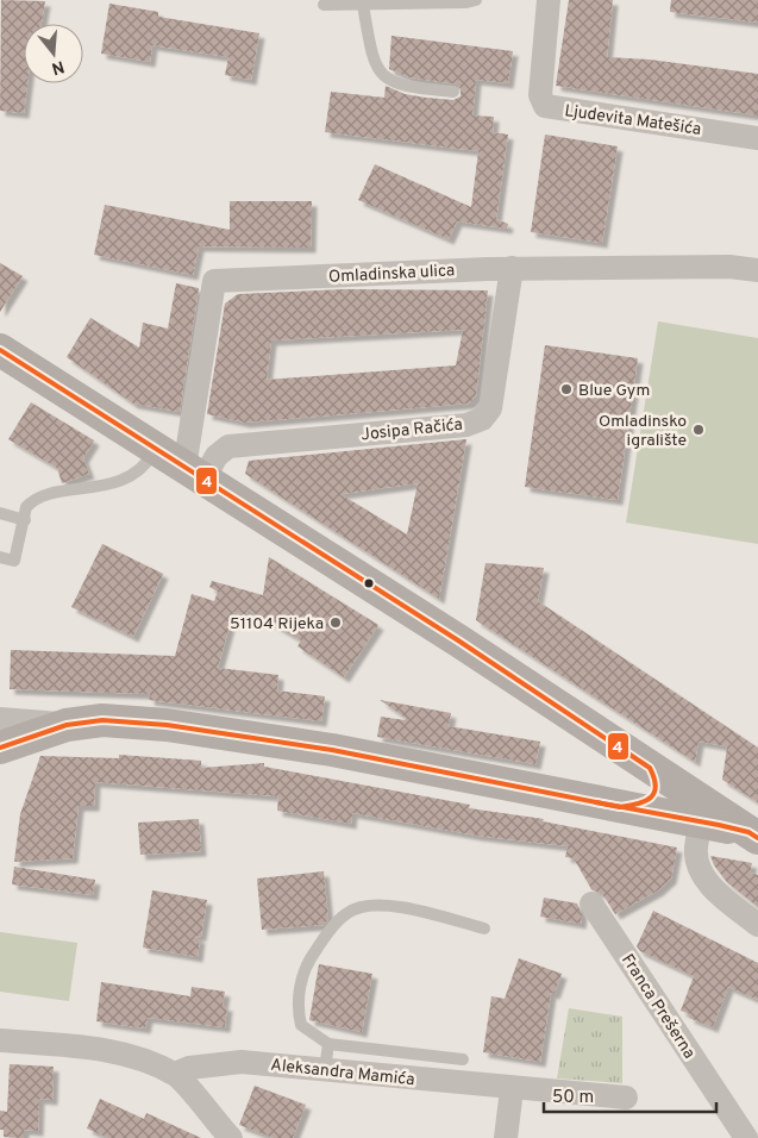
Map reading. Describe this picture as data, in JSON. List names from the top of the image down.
{
  "streets": {
    "street": [
      "Ljudevita Matešića",
      "Omladinska ulica",
      "Josipa Račića",
      "Franca Prešerna",
      "Aleksandra Mamića"
    ]
  },
  "crossings": [
    ["Omladinska ulica", "Josipa Račića"]
  ],
  "places": ["Blue Gym", "Omladinsko igralište", "51104 Rijeka"],
  "lines": ["transit line 4"],
  "scale_bar": "50 m",
  "north": "bottom"
}
